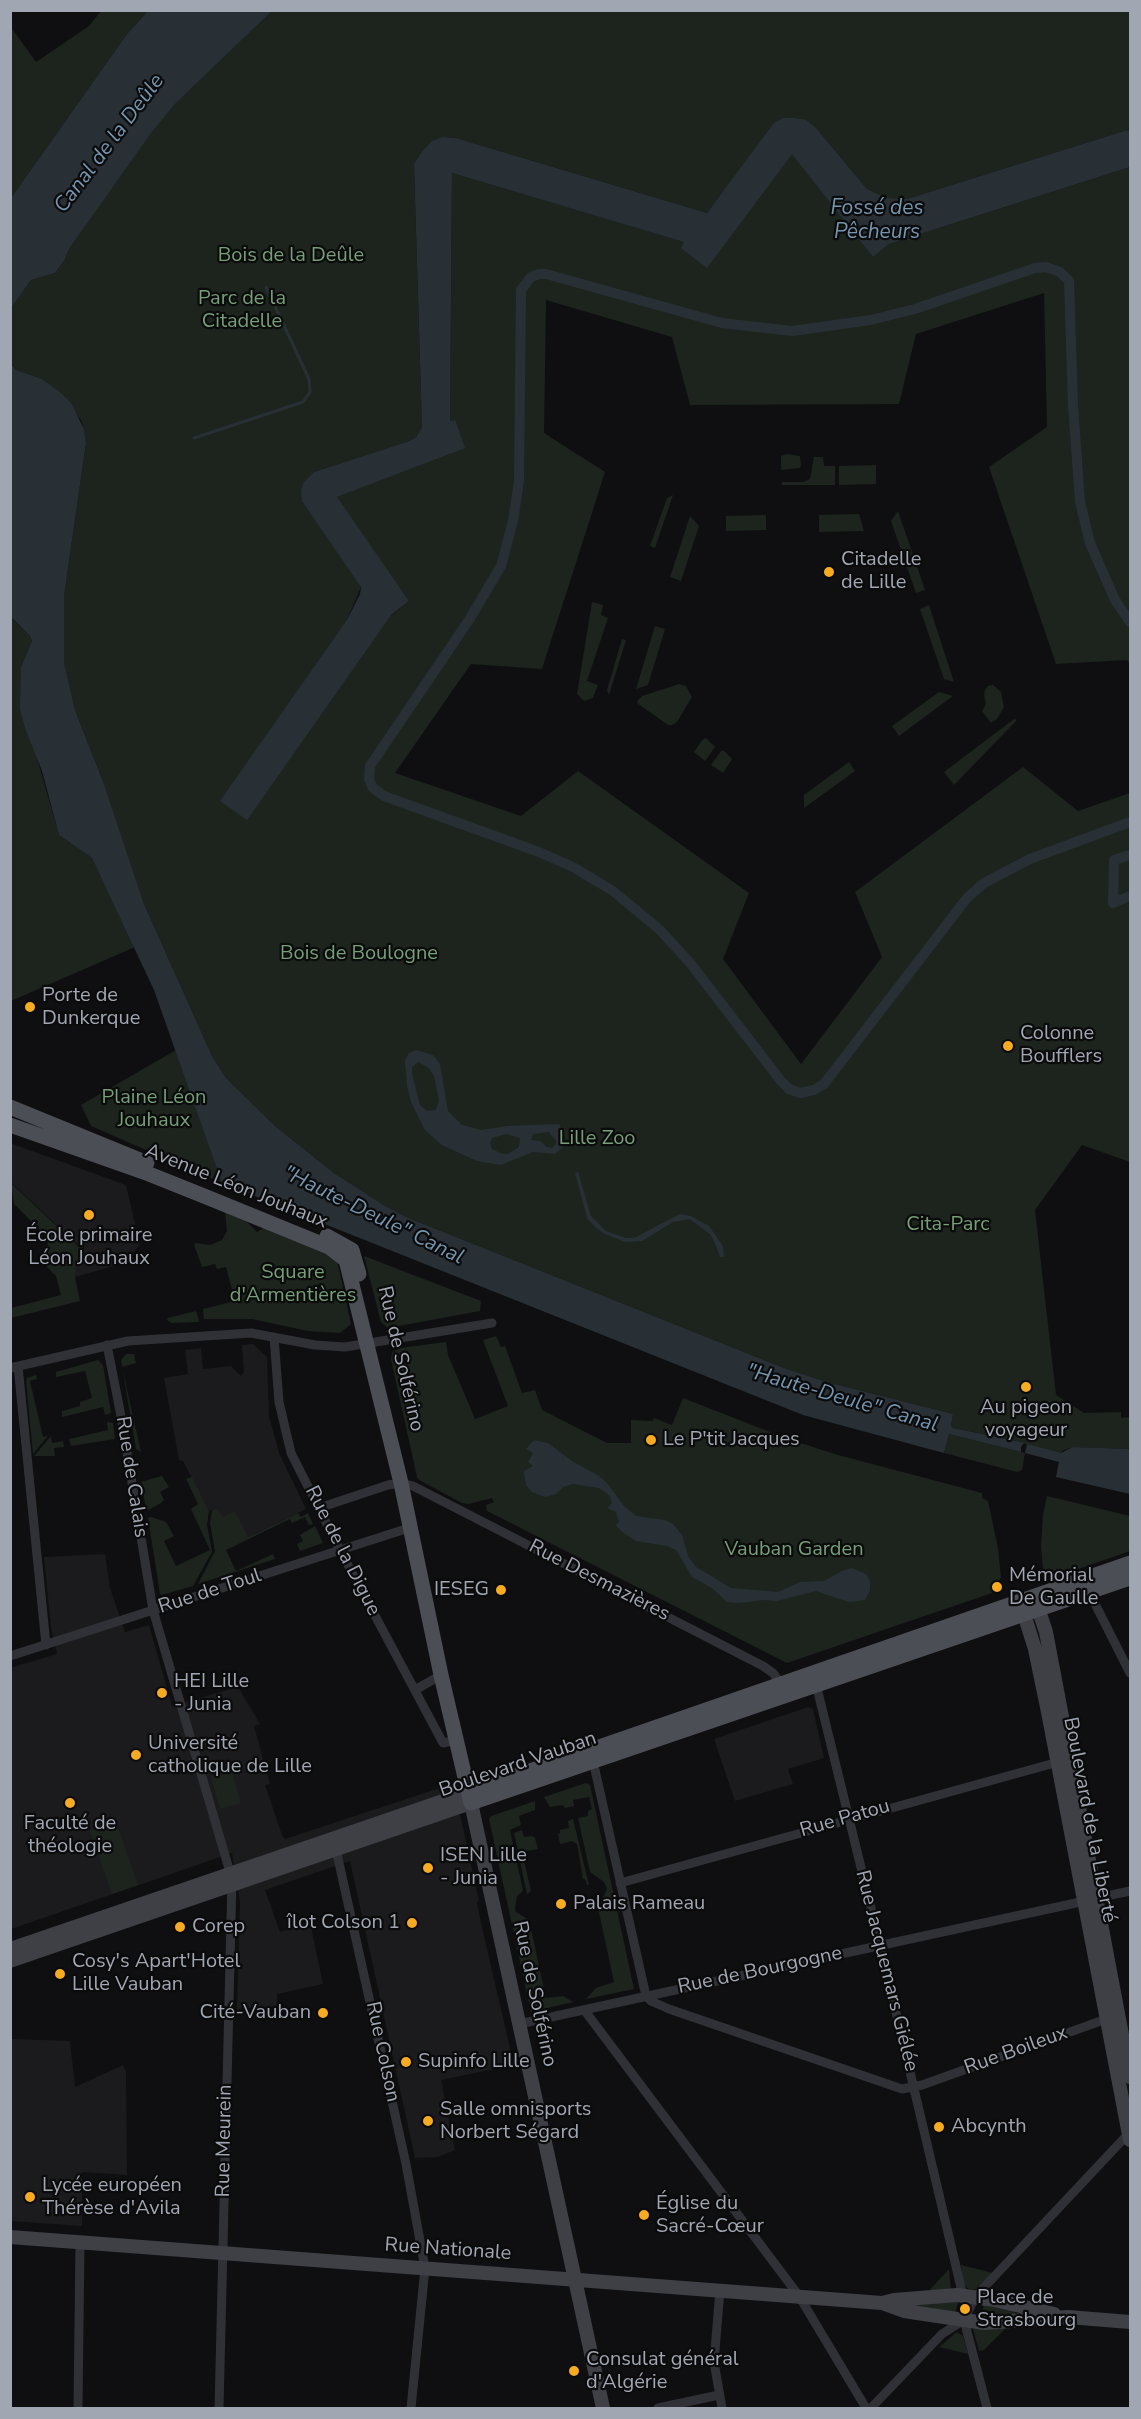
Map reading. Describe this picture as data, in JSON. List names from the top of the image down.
{
  "streets": {
    "main road": [
      "Avenue Léon Jouhaux",
      "Rue de Solférino",
      "Boulevard Vauban",
      "Boulevard de la Liberté",
      "Rue Nationale"
    ],
    "street": [
      "Rue de Calais",
      "Rue de la Digue",
      "Rue Desmazières",
      "Rue de Toul",
      "Rue Patou",
      "Rue de Bourgogne",
      "Rue Jacquemars Giélée",
      "Rue Boileux",
      "Rue Colson",
      "Rue Meurein"
    ]
  },
  "crossings": [
    ["Avenue Léon Jouhaux", "Rue de Solférino"],
    ["Rue de Solférino", "Rue de la Digue"],
    ["Rue de Solférino", "Rue Desmazières"],
    ["Rue de Solférino", "Rue de Toul"],
    ["Rue de Solférino", "Boulevard Vauban"],
    ["Rue de Solférino", "Rue de Bourgogne"],
    ["Rue de Solférino", "Rue Nationale"],
    ["Rue de Calais", "Rue de Toul"],
    ["Rue de Calais", "Boulevard Vauban"],
    ["Rue de Calais", "Rue Meurein"],
    ["Rue de la Digue", "Rue de Toul"],
    ["Rue Desmazières", "Boulevard Vauban"],
    ["Boulevard Vauban", "Boulevard de la Liberté"],
    ["Boulevard Vauban", "Rue Jacquemars Giélée"],
    ["Boulevard Vauban", "Rue Colson"],
    ["Boulevard Vauban", "Rue Meurein"],
    ["Rue Patou", "Boulevard de la Liberté"],
    ["Rue Patou", "Rue Jacquemars Giélée"],
    ["Boulevard de la Liberté", "Rue de Bourgogne"],
    ["Boulevard de la Liberté", "Rue Boileux"],
    ["Rue de Bourgogne", "Rue Jacquemars Giélée"],
    ["Rue Jacquemars Giélée", "Rue Boileux"],
    ["Rue Jacquemars Giélée", "Rue Nationale"],
    ["Rue Colson", "Rue Nationale"],
    ["Rue Meurein", "Rue Nationale"]
  ],
  "water": ["Canal de la Deûle", "Fossé des Pêcheurs", "\"Haute-Deule\" Canal"],
  "parks": [
    "Bois de la Deûle",
    "Parc de la Citadelle",
    "Bois de Boulogne",
    "Plaine Léon Jouhaux",
    "Lille Zoo",
    "Cita-Parc",
    "Square d'Armentières",
    "Vauban Garden"
  ],
  "places": [
    "Citadelle de Lille",
    "Porte de Dunkerque",
    "Colonne Boufflers",
    "École primaire Léon Jouhaux",
    "Au pigeon voyageur",
    "Le P'tit Jacques",
    "Mémorial De Gaulle",
    "IESEG",
    "HEI Lille - Junia",
    "Université catholique de Lille",
    "Faculté de théologie",
    "ISEN Lille - Junia",
    "Palais Rameau",
    "îlot Colson 1",
    "Corep",
    "Cosy's Apart'Hotel Lille Vauban",
    "Cité-Vauban",
    "Supinfo Lille",
    "Salle omnisports Norbert Ségard",
    "Abcynth",
    "Lycée européen Thérèse d'Avila",
    "Église du Sacré-Cœur",
    "Place de Strasbourg",
    "Consulat général d'Algérie"
  ]
}
